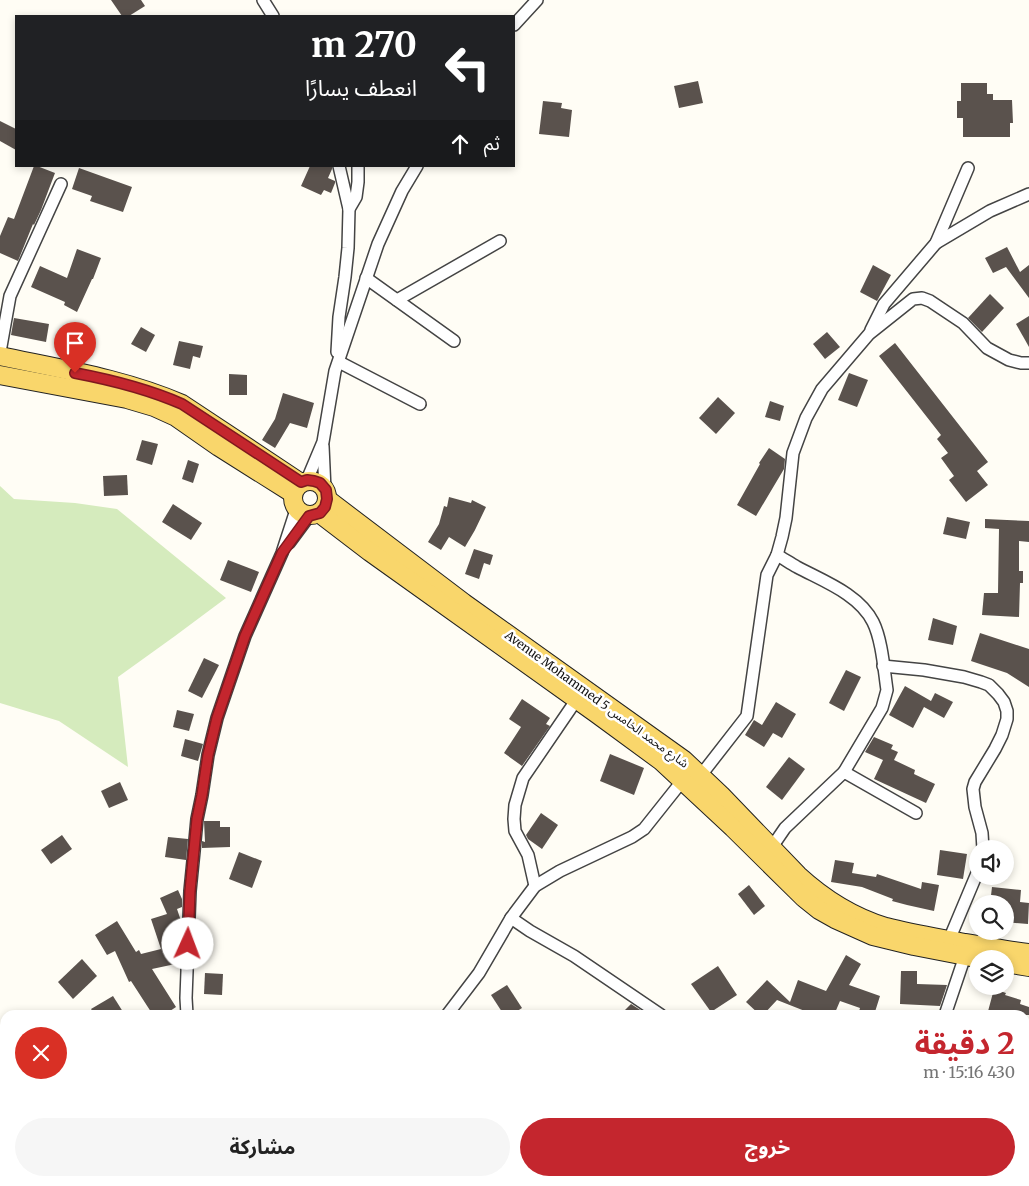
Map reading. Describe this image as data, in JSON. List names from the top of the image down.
{
  "streets": {
    "main road": ["Avenue Mohammed 5 شارع محمد الخامس"]
  },
  "page": {
    "turn": ["270 m", "انعطف يسارًا"],
    "then": "ثم",
    "heading": ["2 دقيقة", "430 m · 15:16"],
    "buttons": ["خروج", "مشاركة"]
  }
}
